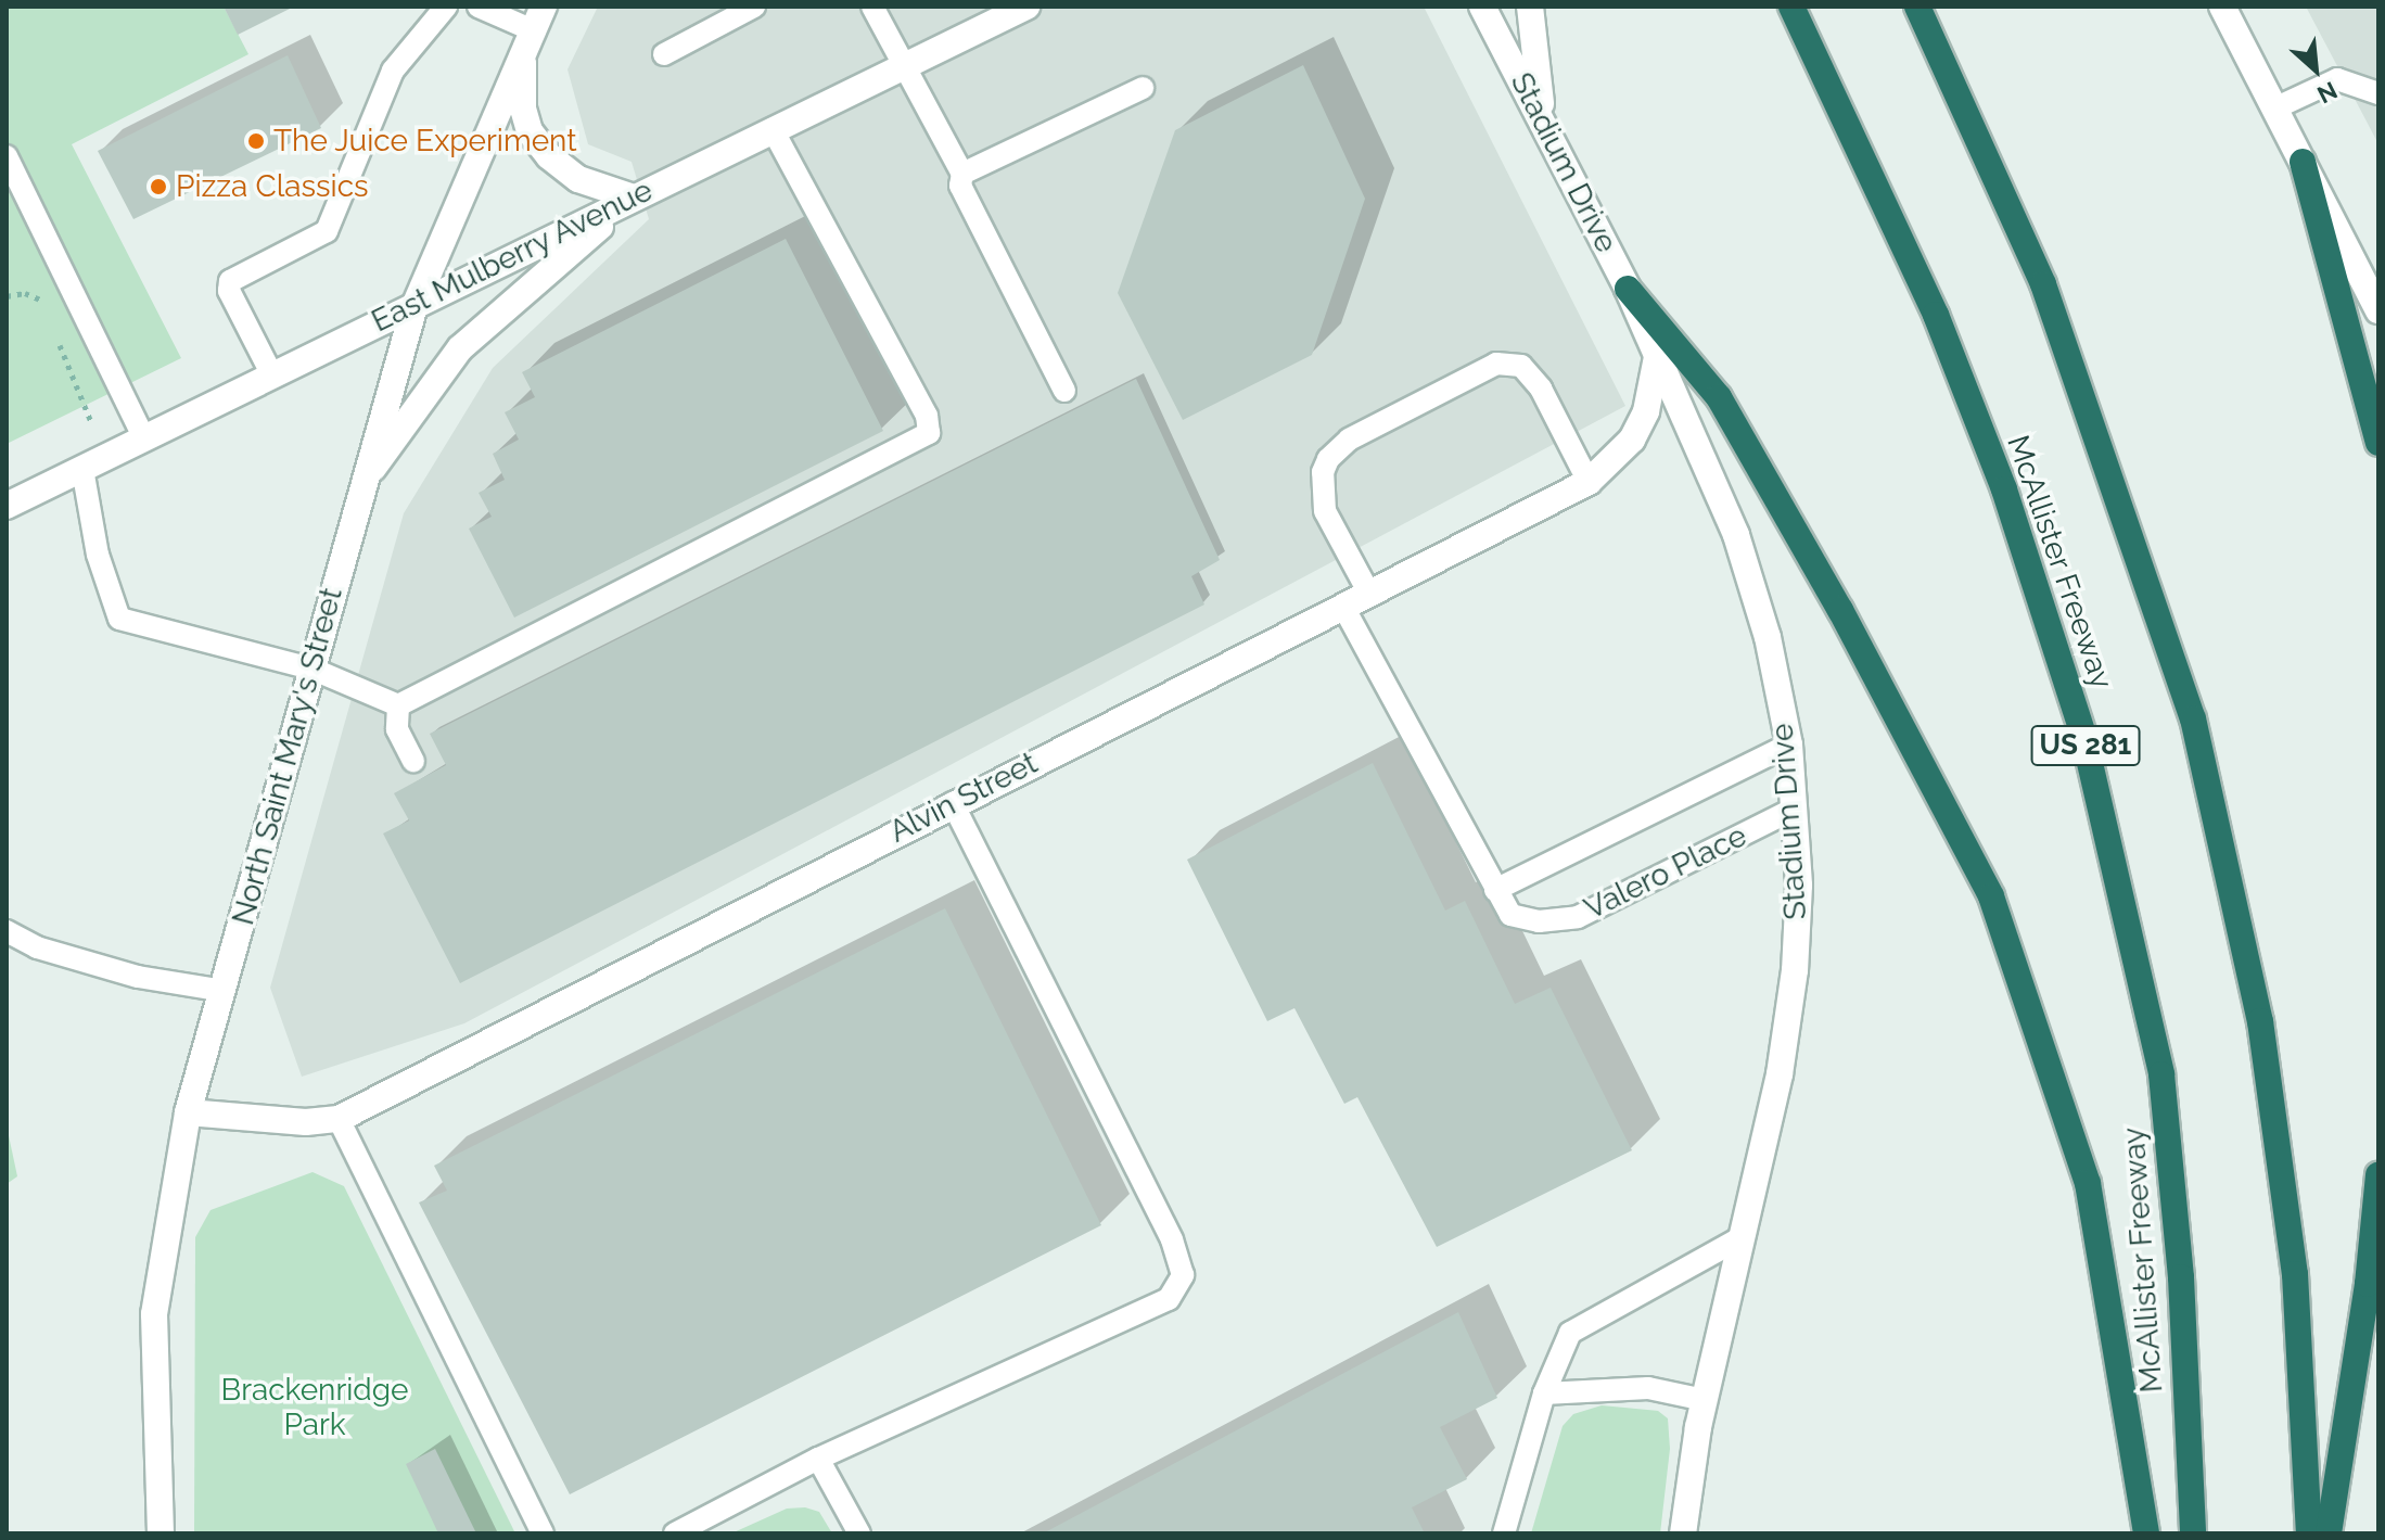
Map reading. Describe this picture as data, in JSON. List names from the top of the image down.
{
  "streets": {
    "highway": ["McAllister Freeway", "US 281"],
    "street": [
      "Stadium Drive",
      "East Mulberry Avenue",
      "North Saint Mary's Street",
      "Alvin Street"
    ],
    "lane": ["Valero Place"]
  },
  "crossings": [
    ["Stadium Drive", "Alvin Street"],
    ["Stadium Drive", "Valero Place"],
    ["East Mulberry Avenue", "North Saint Mary's Street"],
    ["North Saint Mary's Street", "Alvin Street"],
    ["Alvin Street", "Valero Place"]
  ],
  "parks": ["Brackenridge Park"],
  "places": ["The Juice Experiment", "Pizza Classics"],
  "north": "bottom right"
}
